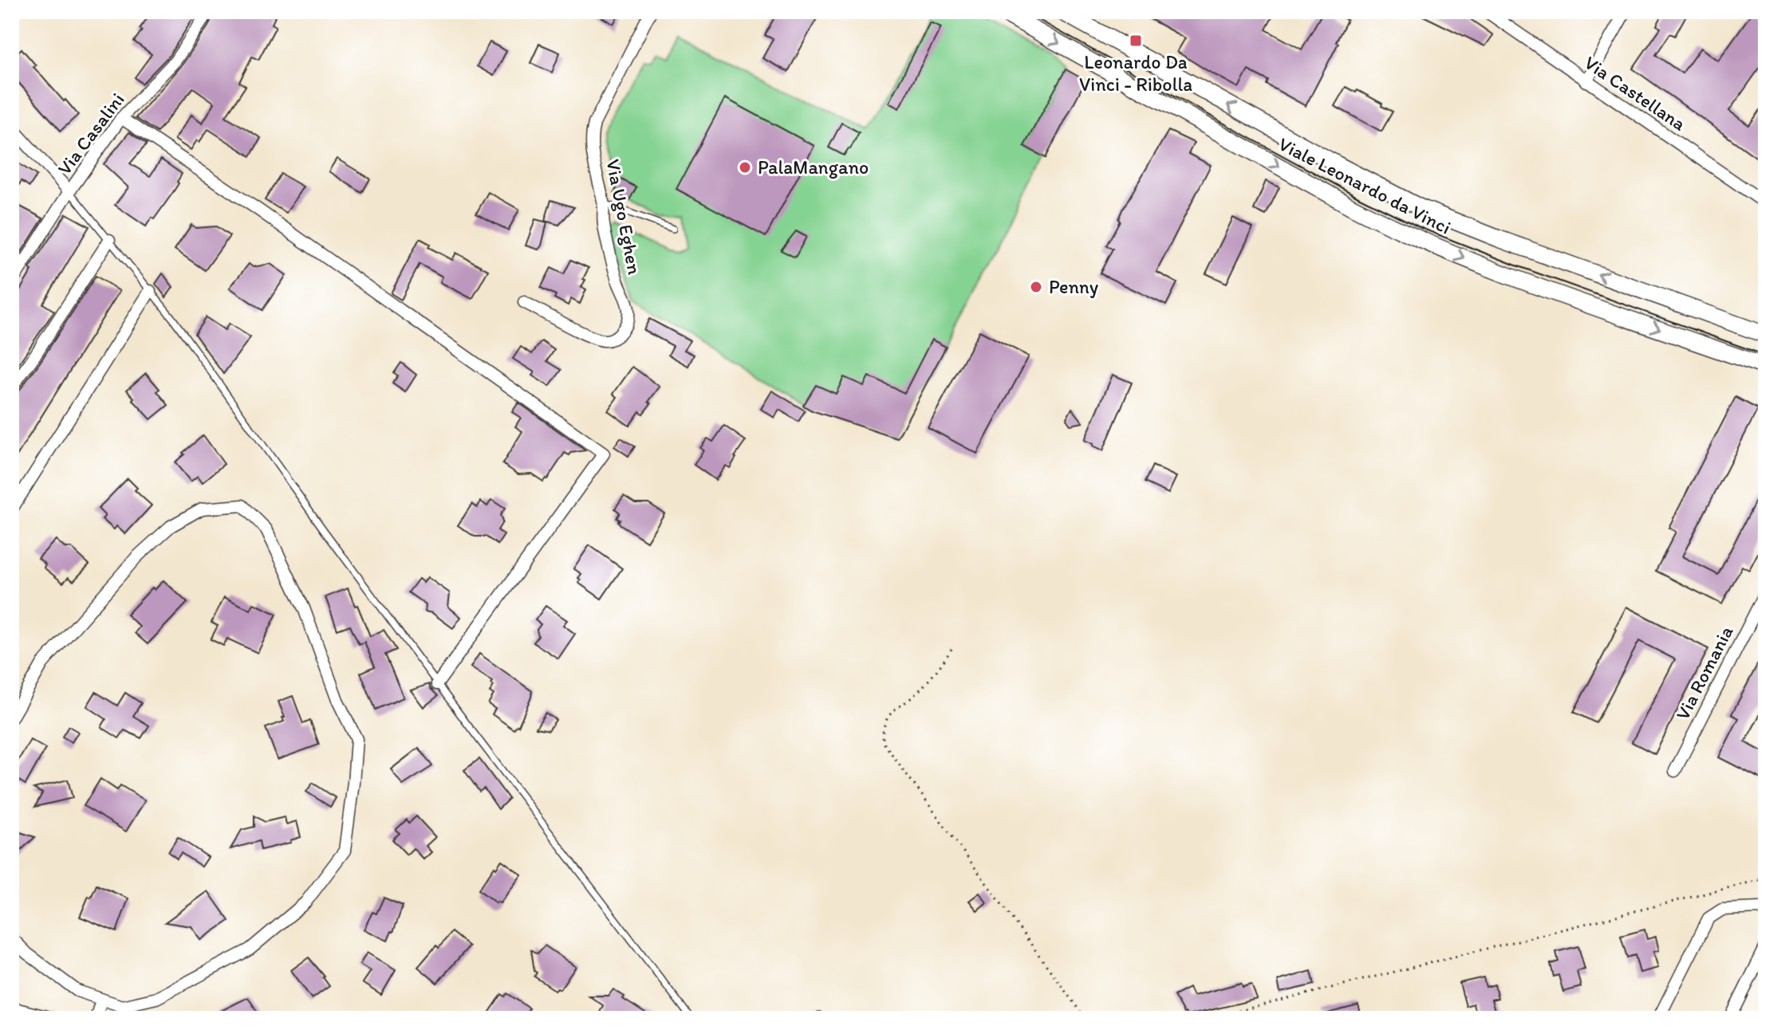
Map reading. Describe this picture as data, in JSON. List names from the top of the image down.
{
  "streets": {
    "street": [
      "Via Castellana",
      "Via Casalini",
      "Viale Leonardo da Vinci",
      "Via Ugo Eghen",
      "Via Romania"
    ]
  },
  "places": {
    "transit": ["Leonardo Da Vinci - Ribolla"],
    "other": ["PalaMangano", "Penny"]
  }
}
